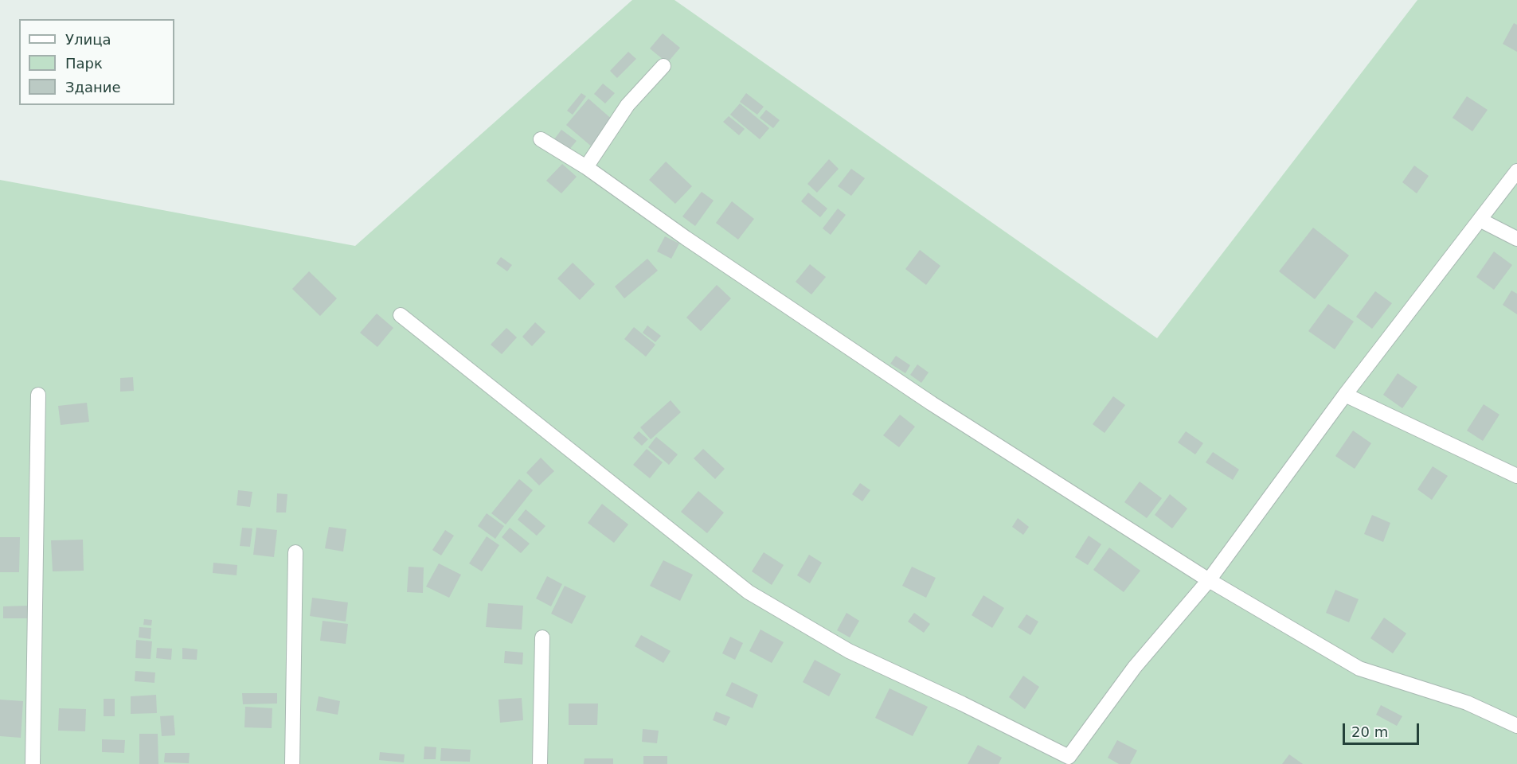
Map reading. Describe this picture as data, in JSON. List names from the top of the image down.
{
  "legend": ["Улица", "Парк", "Здание"],
  "scale_bar": "20 m"
}
